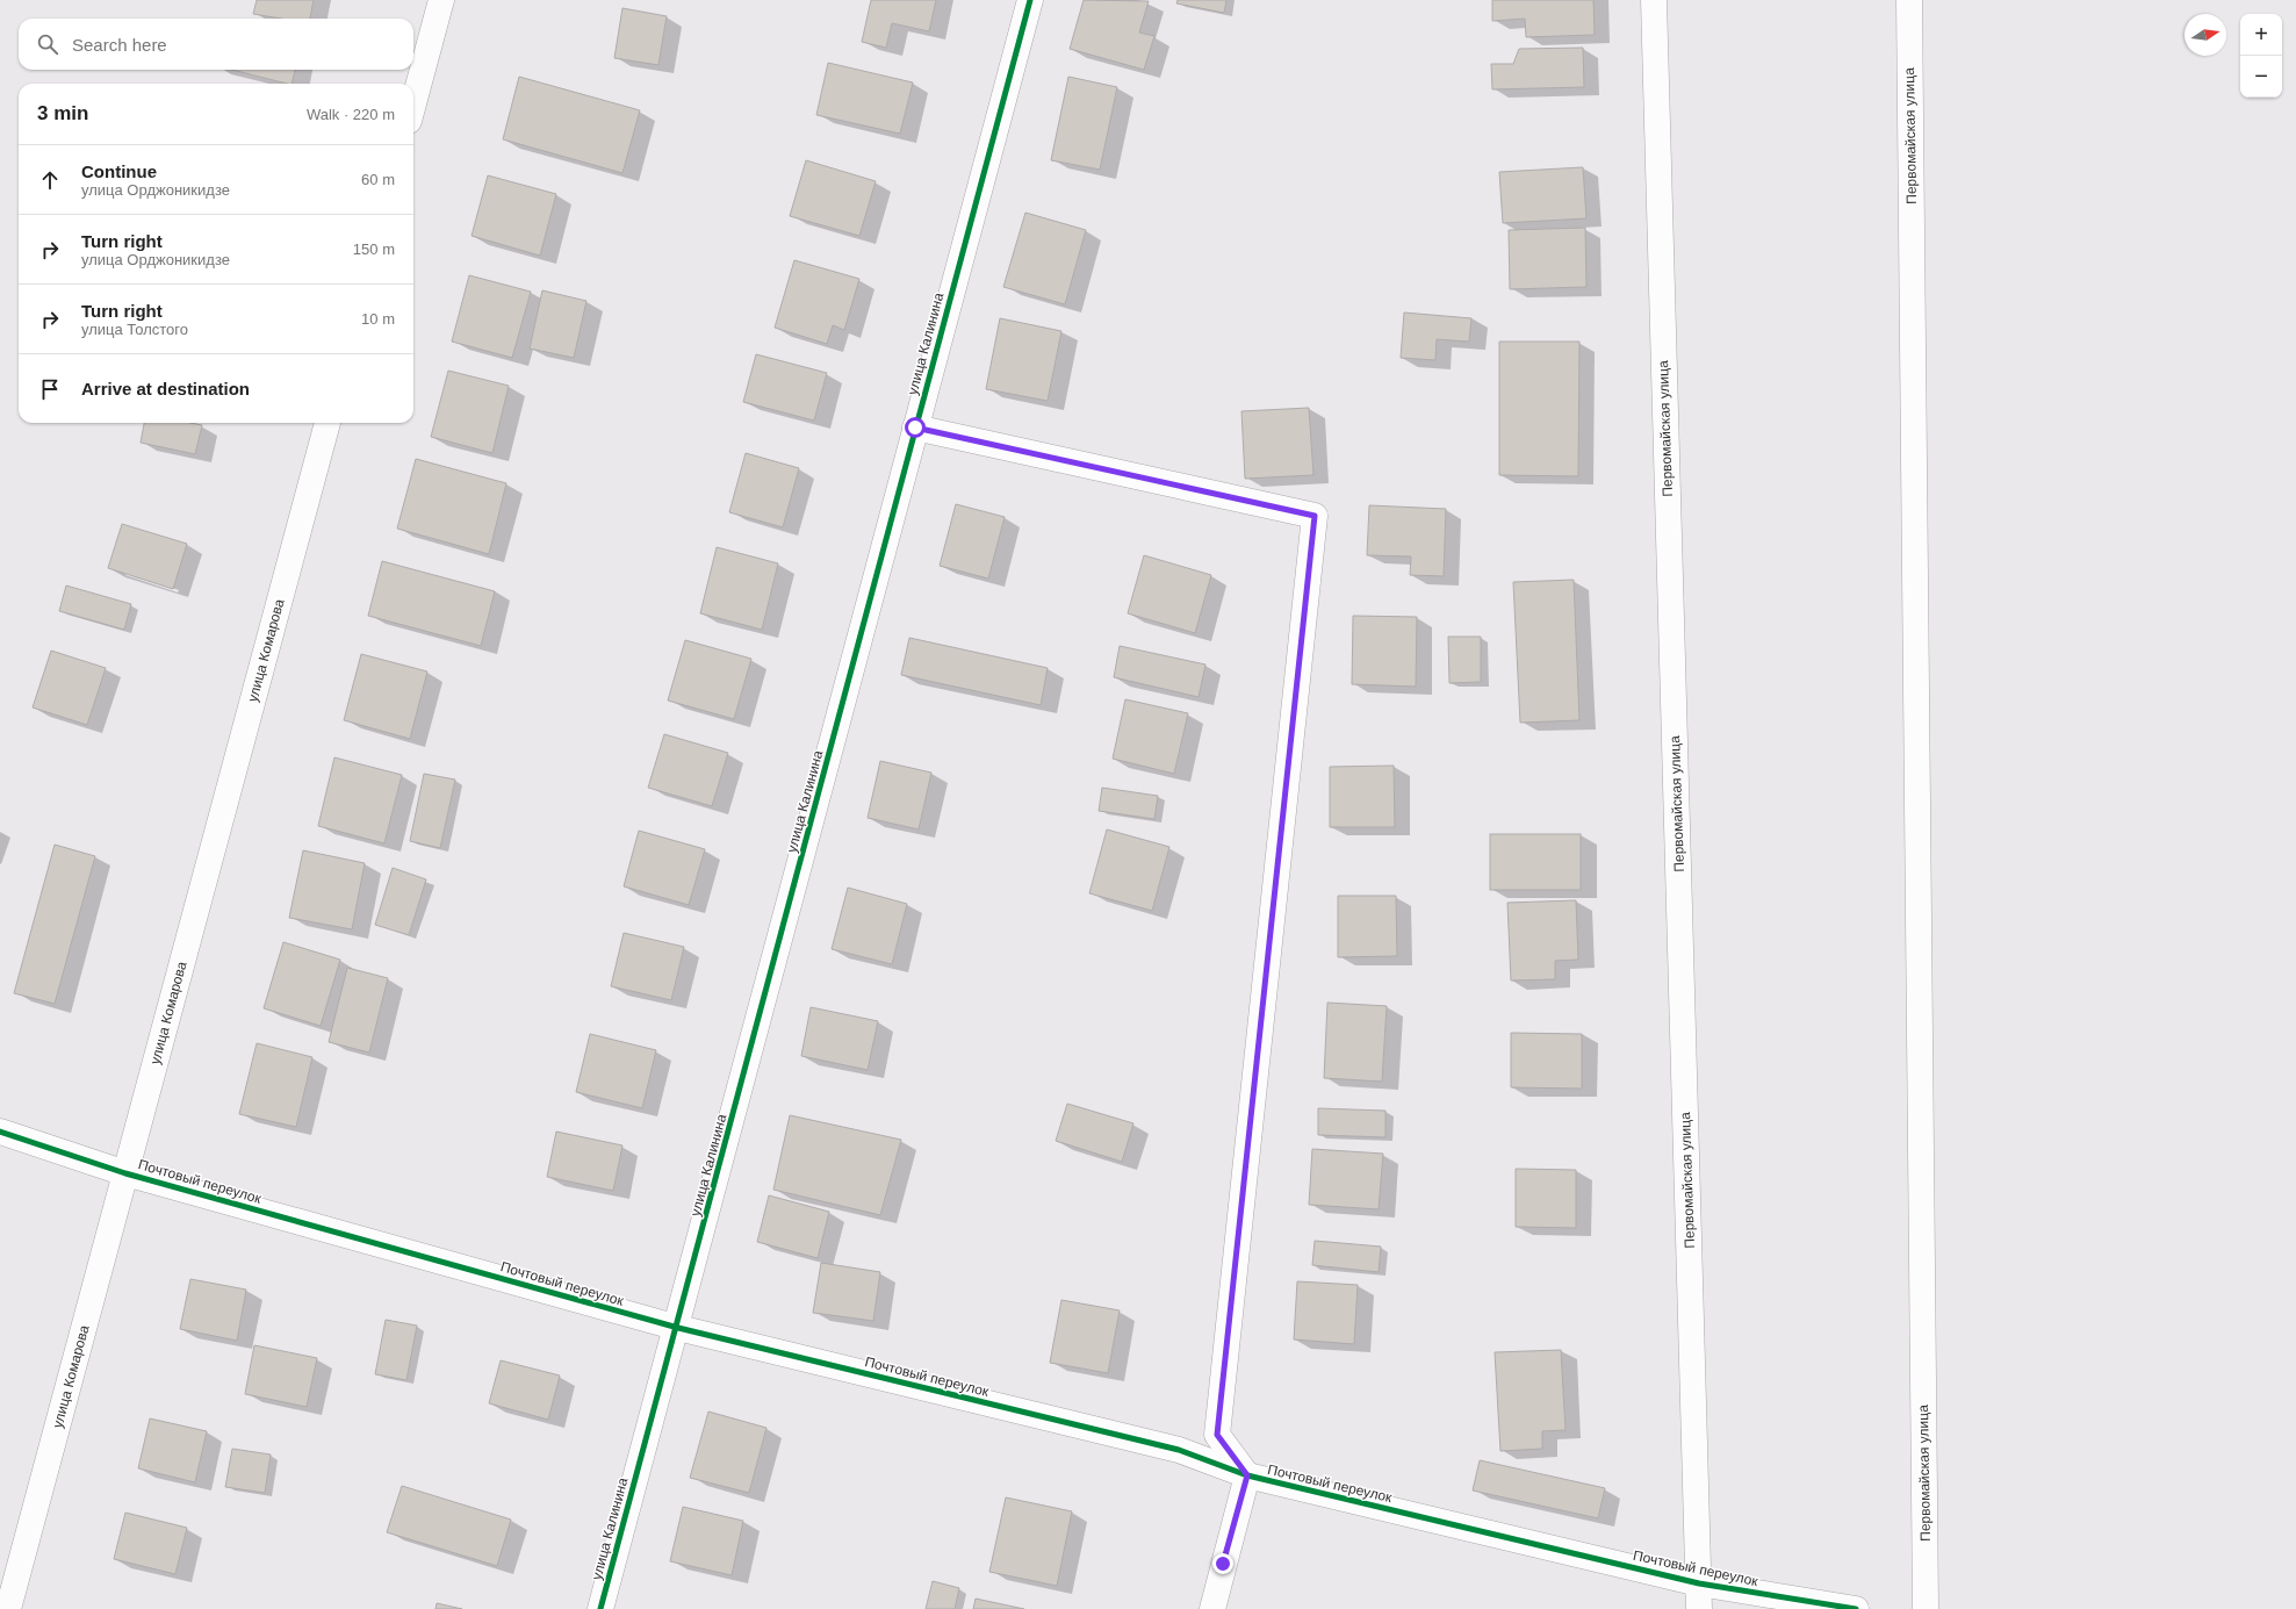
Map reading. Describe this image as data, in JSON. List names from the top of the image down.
{
  "streets": {
    "street": [
      "Первомайская улица",
      "улица Калинина",
      "улица Комарова",
      "Почтовый переулок"
    ]
  },
  "crossings": [
    ["Первомайская улица", "Почтовый переулок"],
    ["улица Калинина", "Почтовый переулок"],
    ["улица Комарова", "Почтовый переулок"]
  ],
  "north": "right",
  "page": {
    "map_buttons": ["+", "−"],
    "search": "Search here",
    "heading": ["3 min", "Walk · 220 m"],
    "list": [
      ["Continue", "улица Орджоникидзе", "60 m"],
      ["Turn right", "улица Орджоникидзе", "150 m"],
      ["Turn right", "улица Толстого", "10 m"],
      "Arrive at destination"
    ]
  }
}
